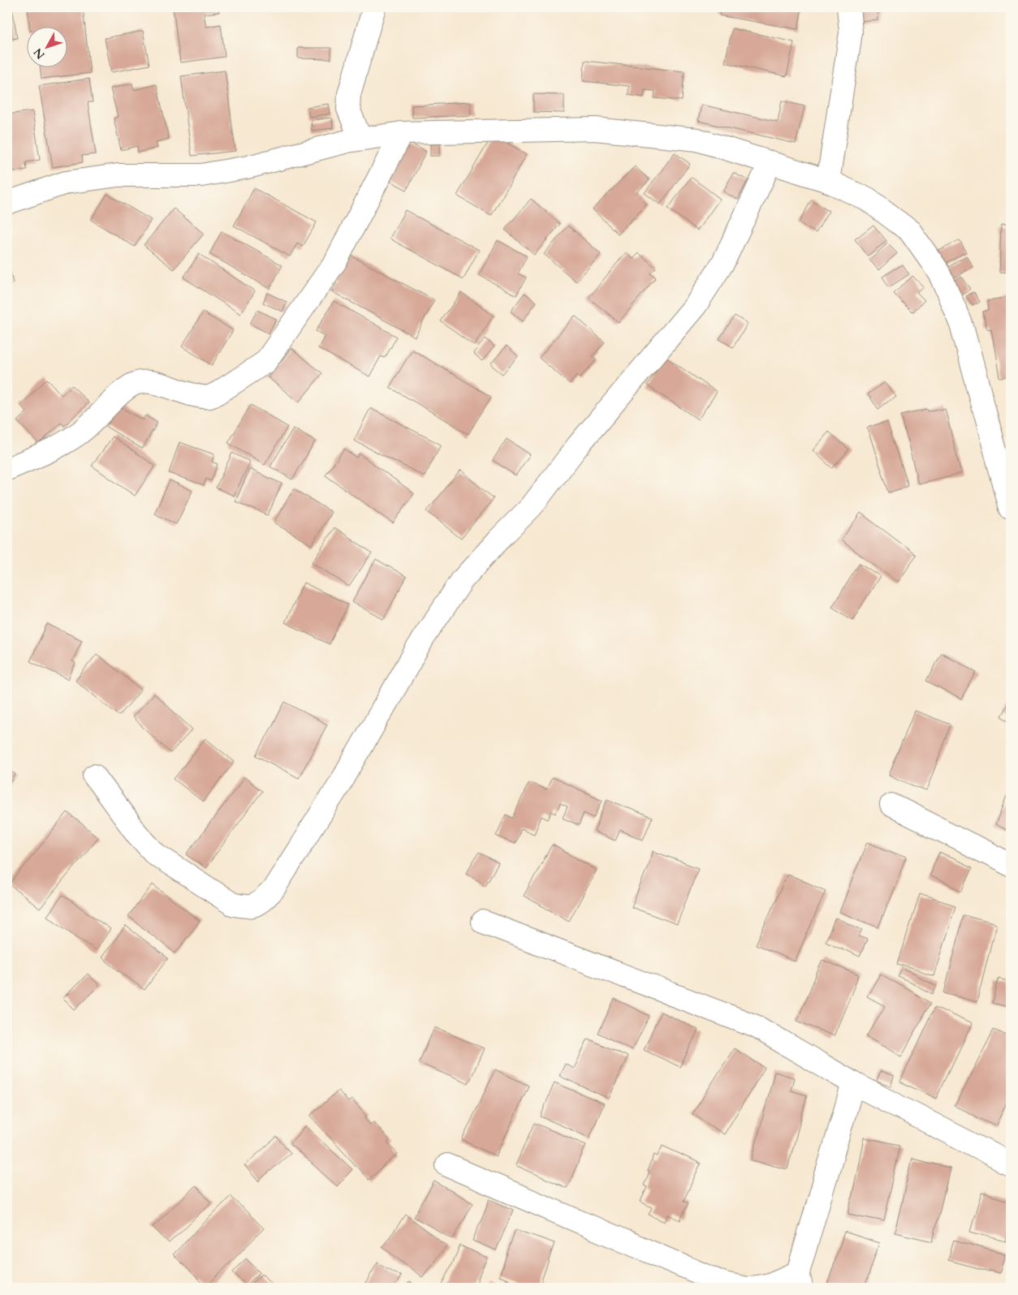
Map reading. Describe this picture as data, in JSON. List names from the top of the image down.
{
  "north": "bottom left"
}
